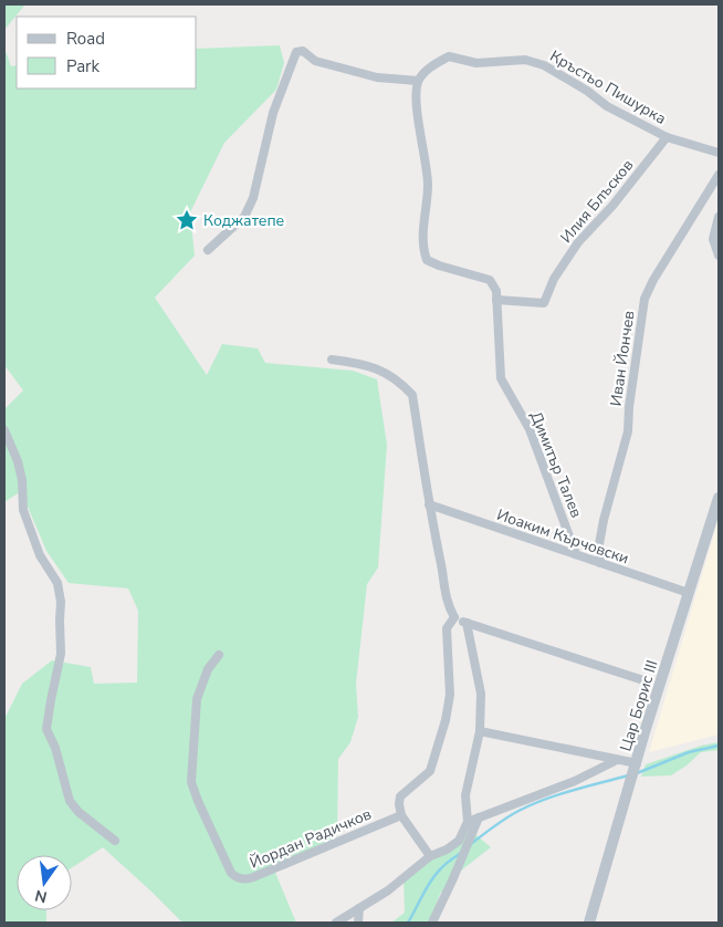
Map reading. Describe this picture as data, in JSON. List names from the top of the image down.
{
  "streets": {
    "street": [
      "Кръстьо Пишурка",
      "Илия Блъсков",
      "Иван Йончев",
      "Димитър Талев",
      "Иоаким Кърчовски",
      "Цар Борис III",
      "Йордан Радичков"
    ]
  },
  "crossings": [
    ["Кръстьо Пишурка", "Илия Блъсков"],
    ["Кръстьо Пишурка", "Димитър Талев"],
    ["Илия Блъсков", "Димитър Талев"],
    ["Иван Йончев", "Иоаким Кърчовски"],
    ["Димитър Талев", "Иоаким Кърчовски"],
    ["Иоаким Кърчовски", "Цар Борис III"]
  ],
  "places": {
    "place": ["Коджатепе"]
  },
  "legend": ["Road", "Park"],
  "north": "bottom"
}
